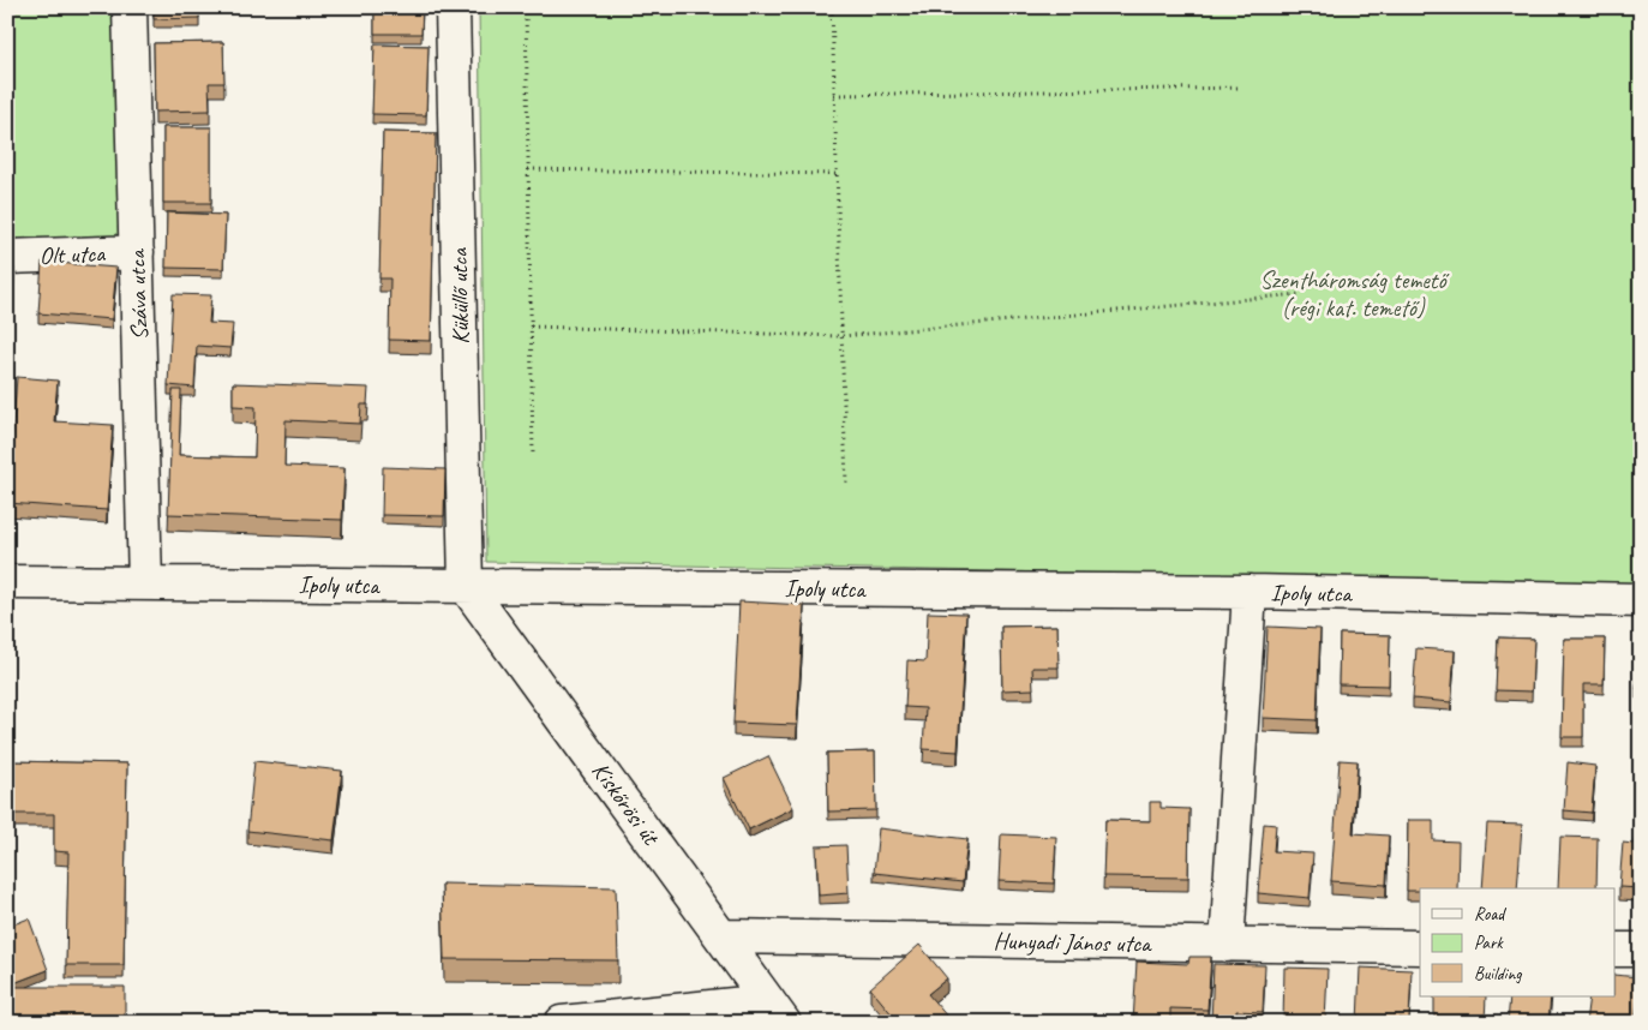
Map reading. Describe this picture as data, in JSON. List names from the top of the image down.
{
  "streets": {
    "street": [
      "Olt utca",
      "Száva utca",
      "Küküllő utca",
      "Ipoly utca",
      "Kiskőrösi út",
      "Hunyadi János utca"
    ]
  },
  "crossings": [
    ["Olt utca", "Száva utca"],
    ["Száva utca", "Ipoly utca"],
    ["Küküllő utca", "Ipoly utca"],
    ["Küküllő utca", "Kiskőrösi út"],
    ["Ipoly utca", "Kiskőrösi út"],
    ["Kiskőrösi út", "Hunyadi János utca"]
  ],
  "parks": ["Szentháromság temető (régi kat. temető)"],
  "legend": ["Road", "Park", "Building"]
}
